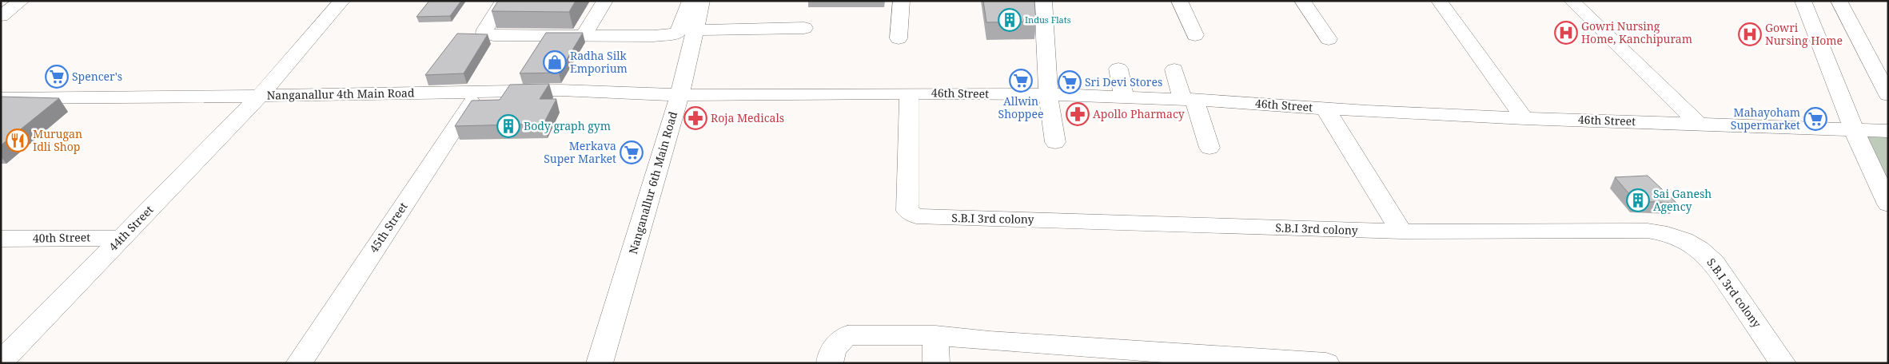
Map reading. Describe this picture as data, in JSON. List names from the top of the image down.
{
  "streets": {
    "street": [
      "46th Street",
      "Nanganallur 4th Main Road",
      "Nanganallur 6th Main Road",
      "S.B.I 3rd colony",
      "45th Street",
      "44th Street",
      "40th Street"
    ]
  },
  "crossings": [
    ["46th Street", "Nanganallur 4th Main Road"],
    ["46th Street", "Nanganallur 6th Main Road"],
    ["46th Street", "S.B.I 3rd colony"],
    ["Nanganallur 4th Main Road", "Nanganallur 6th Main Road"],
    ["Nanganallur 4th Main Road", "45th Street"],
    ["Nanganallur 4th Main Road", "44th Street"],
    ["44th Street", "40th Street"]
  ],
  "places": {
    "building": ["Indus Flats", "Body graph gym", "Sai Ganesh Agency"],
    "hospital": ["Gowri Nursing Home, Kanchipuram", "Gowri Nursing Home"],
    "shop": ["Radha Silk Emporium"],
    "supermarket": [
      "Spencer's",
      "Allwin Shoppee",
      "Sri Devi Stores",
      "Mahayoham Supermarket",
      "Merkava Super Market"
    ],
    "pharmacy": ["Apollo Pharmacy", "Roja Medicals"],
    "restaurant": ["Murugan Idli Shop"]
  }
}
